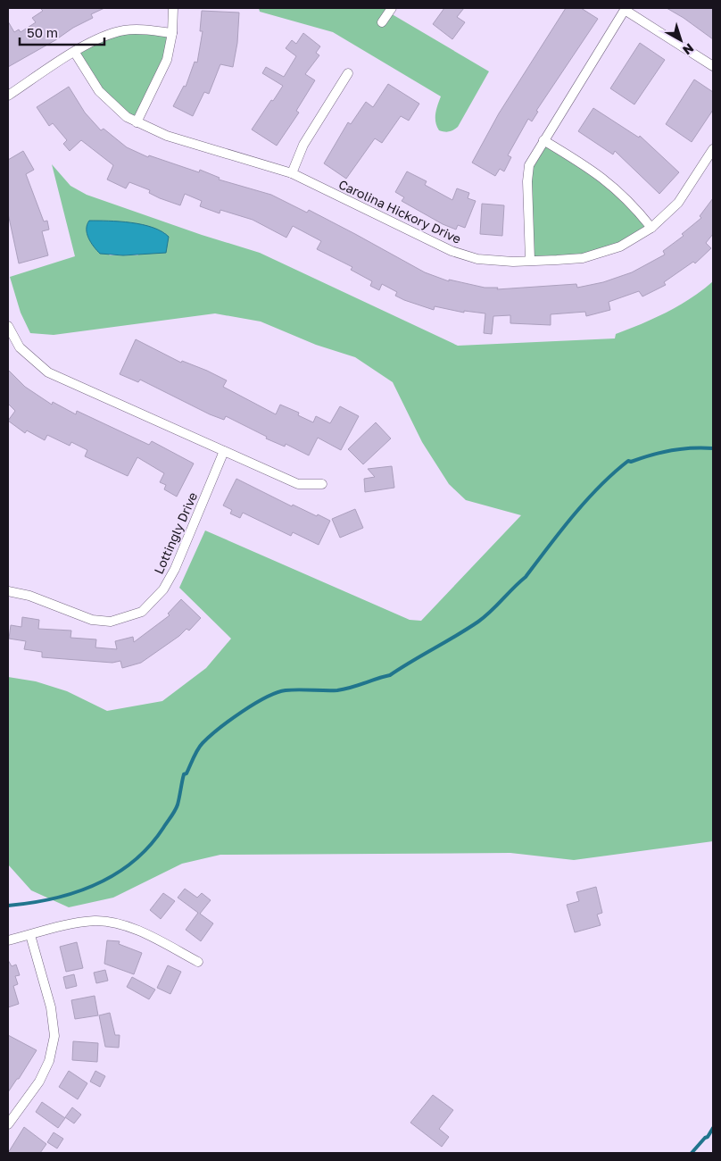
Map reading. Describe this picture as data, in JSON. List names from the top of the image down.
{
  "streets": {
    "street": ["Carolina Hickory Drive", "Lottingly Drive"]
  },
  "scale_bar": "50 m",
  "north": "bottom right"
}
